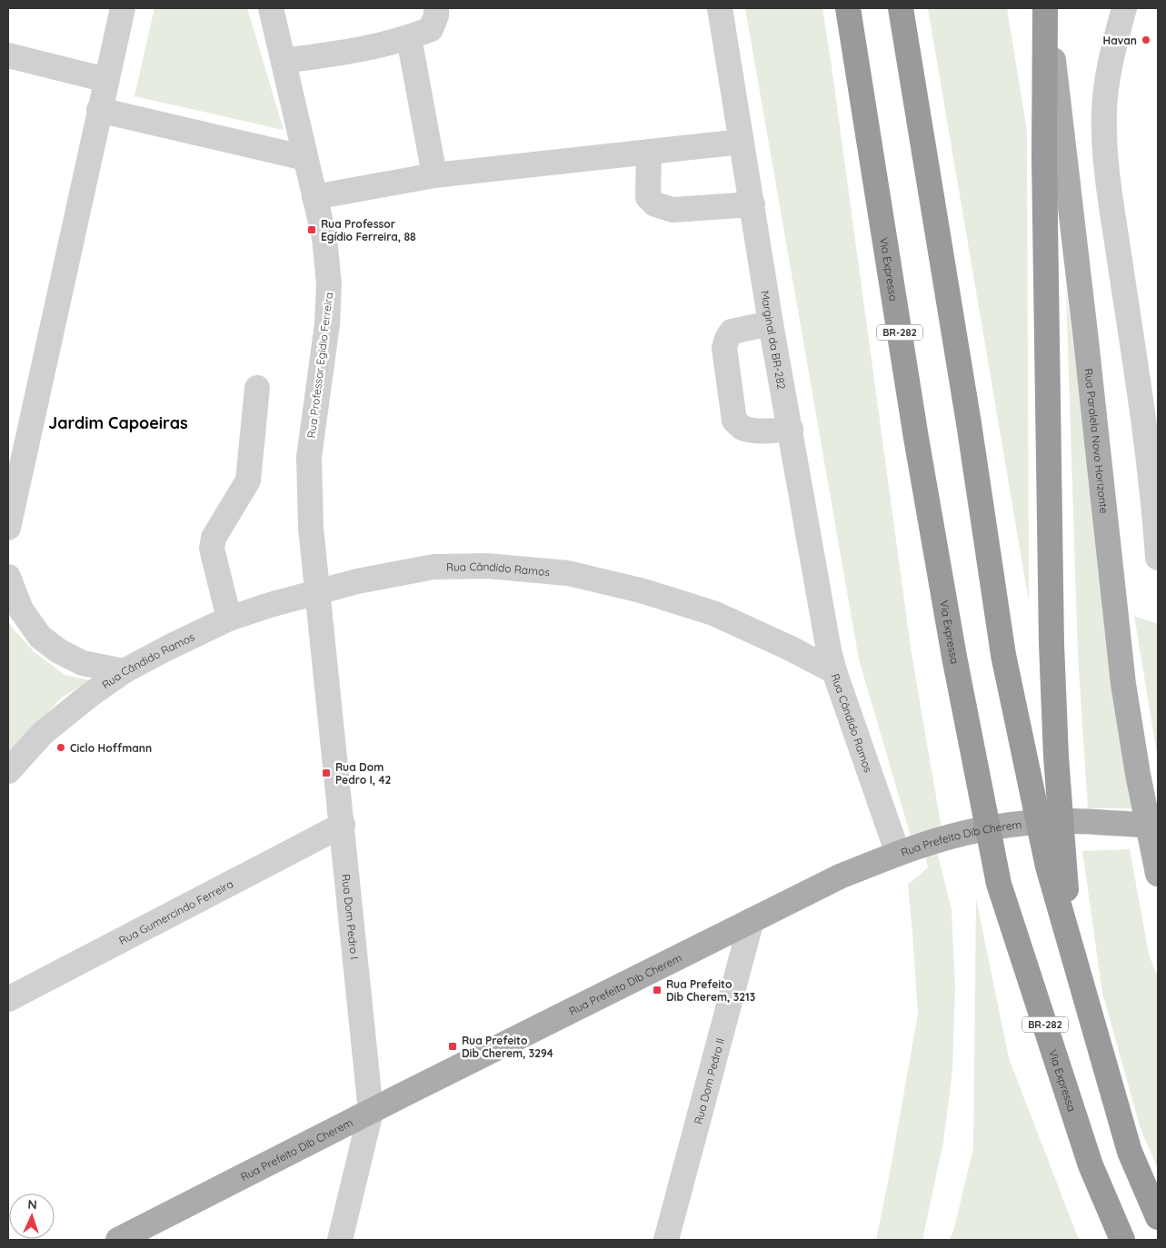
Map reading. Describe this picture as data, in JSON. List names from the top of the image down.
{
  "streets": {
    "highway": ["Via Expressa", "BR-282"],
    "main road": ["Rua Paralela Novo Horizonte", "Rua Prefeito Dib Cherem"],
    "street": [
      "Marginal da BR-282",
      "Rua Professor Egídio Ferreira",
      "Rua Cândido Ramos",
      "Rua Gumercindo Ferreira",
      "Rua Dom Pedro I",
      "Rua Dom Pedro II"
    ]
  },
  "crossings": [
    ["Marginal da BR-282", "Rua Cândido Ramos"],
    ["Rua Professor Egídio Ferreira", "Rua Cândido Ramos"],
    ["Rua Professor Egídio Ferreira", "Rua Dom Pedro I"],
    ["Rua Cândido Ramos", "Rua Prefeito Dib Cherem"],
    ["Rua Cândido Ramos", "Rua Dom Pedro I"],
    ["Rua Prefeito Dib Cherem", "Rua Dom Pedro I"],
    ["Rua Prefeito Dib Cherem", "Rua Dom Pedro II"],
    ["Rua Gumercindo Ferreira", "Rua Dom Pedro I"]
  ],
  "districts": ["Jardim Capoeiras"],
  "places": {
    "other": ["Havan", "Ciclo Hoffmann"],
    "transit": [
      "Rua Professor Egídio Ferreira, 88",
      "Rua Dom Pedro I, 42",
      "Rua Prefeito Dib Cherem, 3213",
      "Rua Prefeito Dib Cherem, 3294"
    ]
  },
  "north": "top"
}
